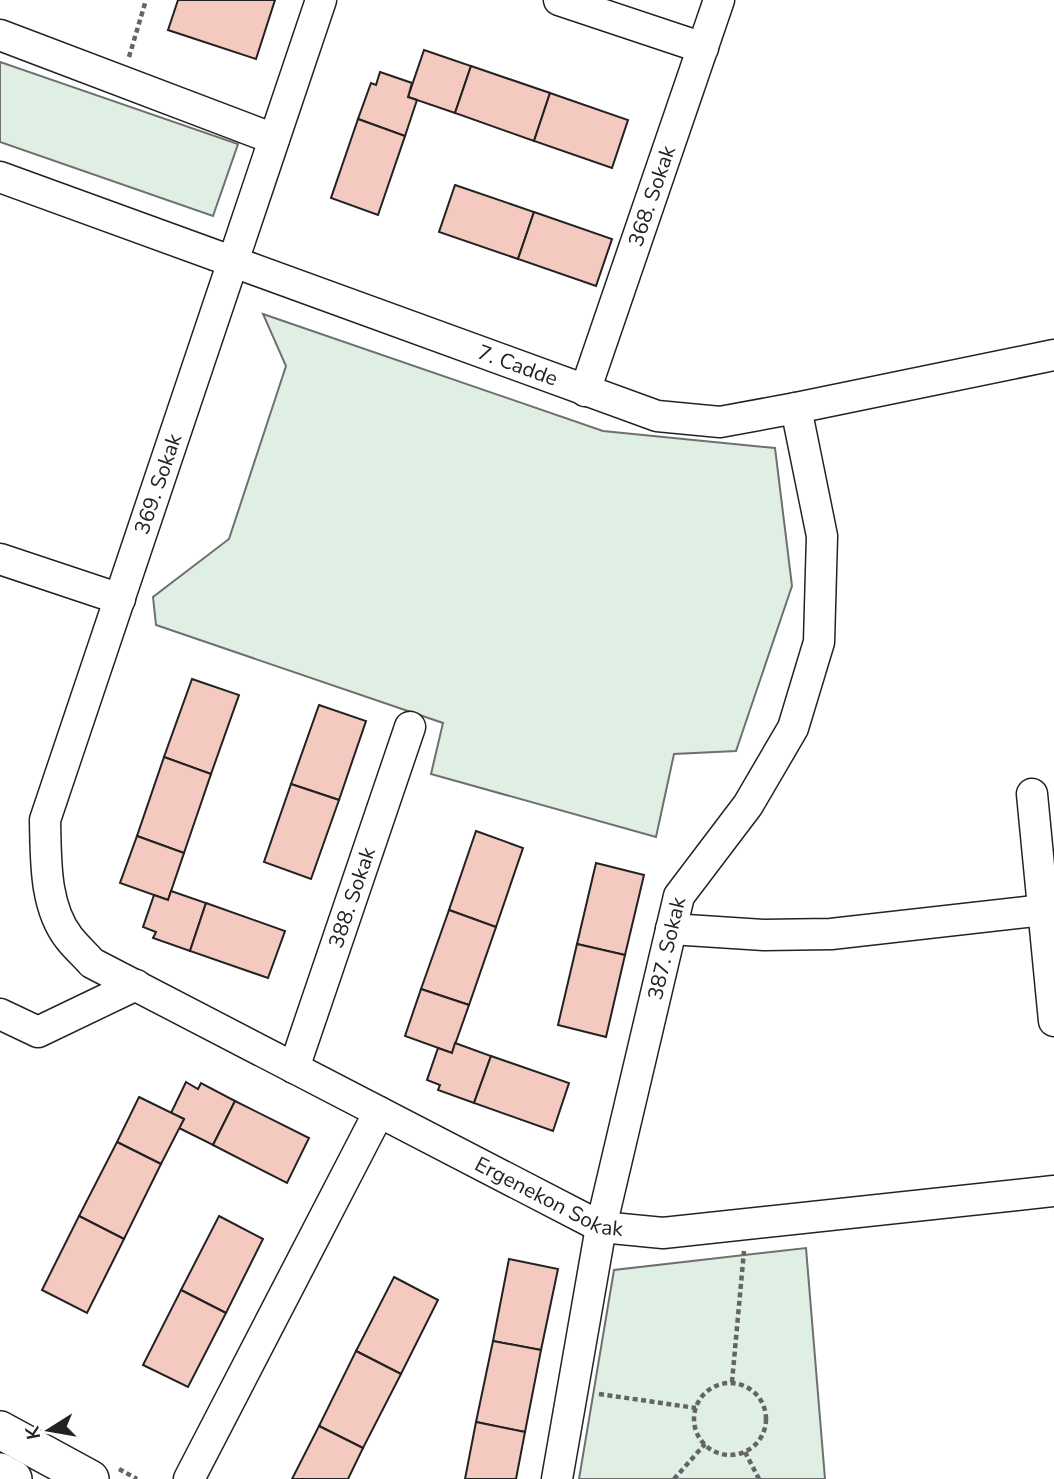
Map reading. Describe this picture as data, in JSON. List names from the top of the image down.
{
  "streets": {
    "street": [
      "368. Sokak",
      "7. Cadde",
      "369. Sokak",
      "388. Sokak",
      "387. Sokak",
      "Ergenekon Sokak"
    ]
  },
  "crossings": [
    ["368. Sokak", "7. Cadde"],
    ["7. Cadde", "369. Sokak"],
    ["7. Cadde", "387. Sokak"],
    ["369. Sokak", "Ergenekon Sokak"],
    ["388. Sokak", "Ergenekon Sokak"],
    ["387. Sokak", "Ergenekon Sokak"]
  ],
  "north": "left"
}
